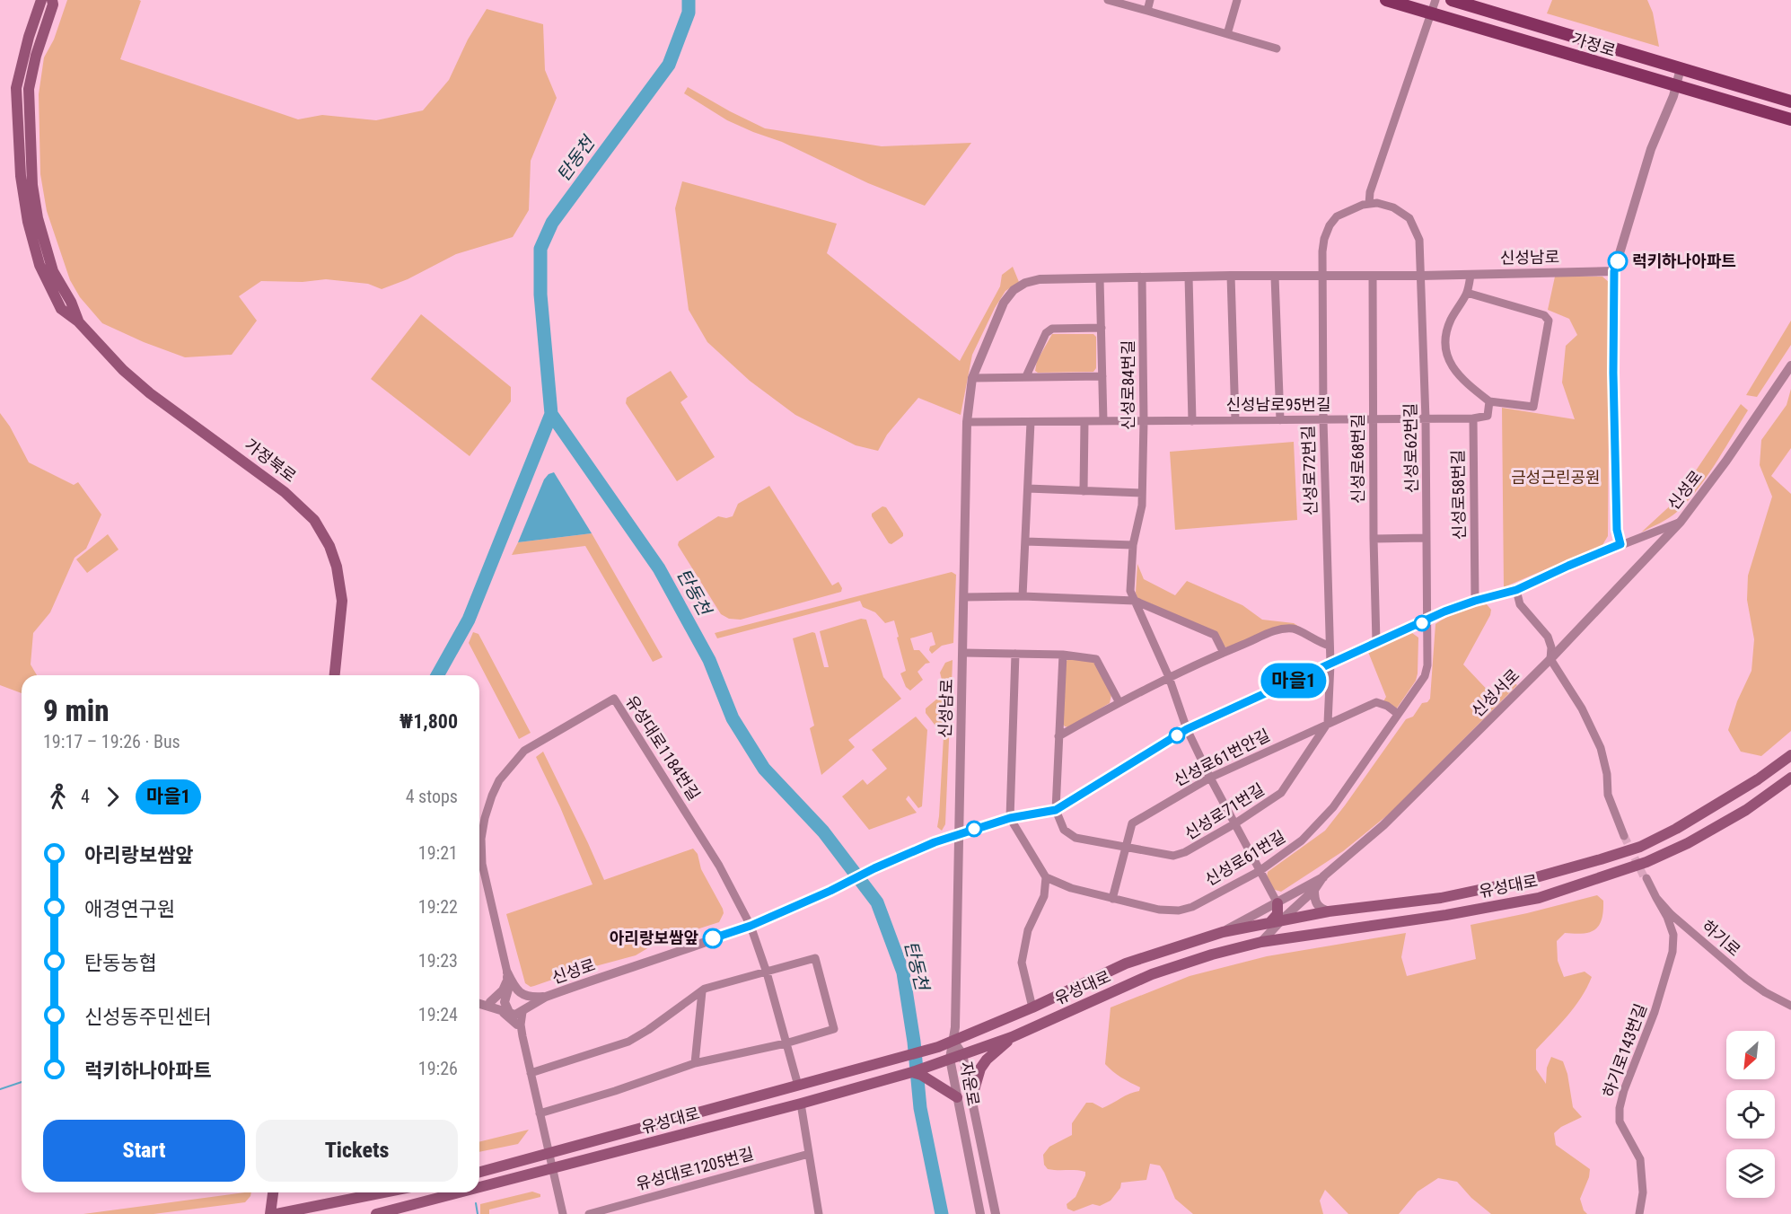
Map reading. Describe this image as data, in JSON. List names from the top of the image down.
{
  "streets": {
    "main road": ["가정로", "가정북로", "유성대로"],
    "street": [
      "신성남로",
      "신성로84번길",
      "신성남로95번길",
      "신성로62번길",
      "신성로68번길",
      "신성로72번길",
      "신성로",
      "신성로58번길",
      "신성서로",
      "유성대로1184번길",
      "신성로61번안길",
      "신성로71번길",
      "신성로61번길",
      "하기로",
      "하기로143번길",
      "자운로",
      "유성대로1205번길"
    ]
  },
  "crossings": [
    ["신성남로", "신성로84번길"],
    ["신성남로", "신성남로95번길"],
    ["신성남로", "신성로62번길"],
    ["신성남로", "신성로68번길"],
    ["신성남로", "신성로72번길"],
    ["신성남로", "신성로"],
    ["신성남로", "유성대로"],
    ["신성남로", "자운로"],
    ["신성로84번길", "신성남로95번길"],
    ["신성로84번길", "신성로"],
    ["신성로84번길", "신성로61번안길"],
    ["신성로84번길", "신성로71번길"],
    ["신성로84번길", "신성로61번길"],
    ["신성남로95번길", "신성로62번길"],
    ["신성남로95번길", "신성로68번길"],
    ["신성남로95번길", "신성로72번길"],
    ["신성남로95번길", "신성로58번길"],
    ["신성로62번길", "신성로"],
    ["신성로62번길", "신성로61번길"],
    ["신성로68번길", "신성로"],
    ["신성로72번길", "신성로"],
    ["신성로", "신성로58번길"],
    ["신성로", "신성서로"],
    ["신성로", "유성대로1184번길"],
    ["신성로", "신성로71번길"],
    ["신성로", "신성로61번길"],
    ["유성대로1184번길", "유성대로"],
    ["신성로61번안길", "신성로71번길"],
    ["신성로61번안길", "신성로61번길"],
    ["유성대로", "자운로"],
    ["하기로", "하기로143번길"]
  ],
  "water": ["탄동천"],
  "parks": ["금성근린공원"],
  "places": ["럭키하나아파트", "아리랑보쌈앞"],
  "lines": ["bus line 마을1"],
  "north": "bottom left",
  "page": {
    "on_map": "마을1",
    "heading": ["9 min", "19:17 – 19:26 · Bus", "₩1,800"],
    "legs": ["4", "마을1", "4 stops"],
    "list": [
      {
        "name": "아리랑보쌈앞",
        "value": "19:21"
      },
      {
        "name": "애경연구원",
        "value": "19:22"
      },
      {
        "name": "탄동농협",
        "value": "19:23"
      },
      {
        "name": "신성동주민센터",
        "value": "19:24"
      },
      {
        "name": "럭키하나아파트",
        "value": "19:26"
      }
    ],
    "buttons": ["Start", "Tickets"]
  }
}
